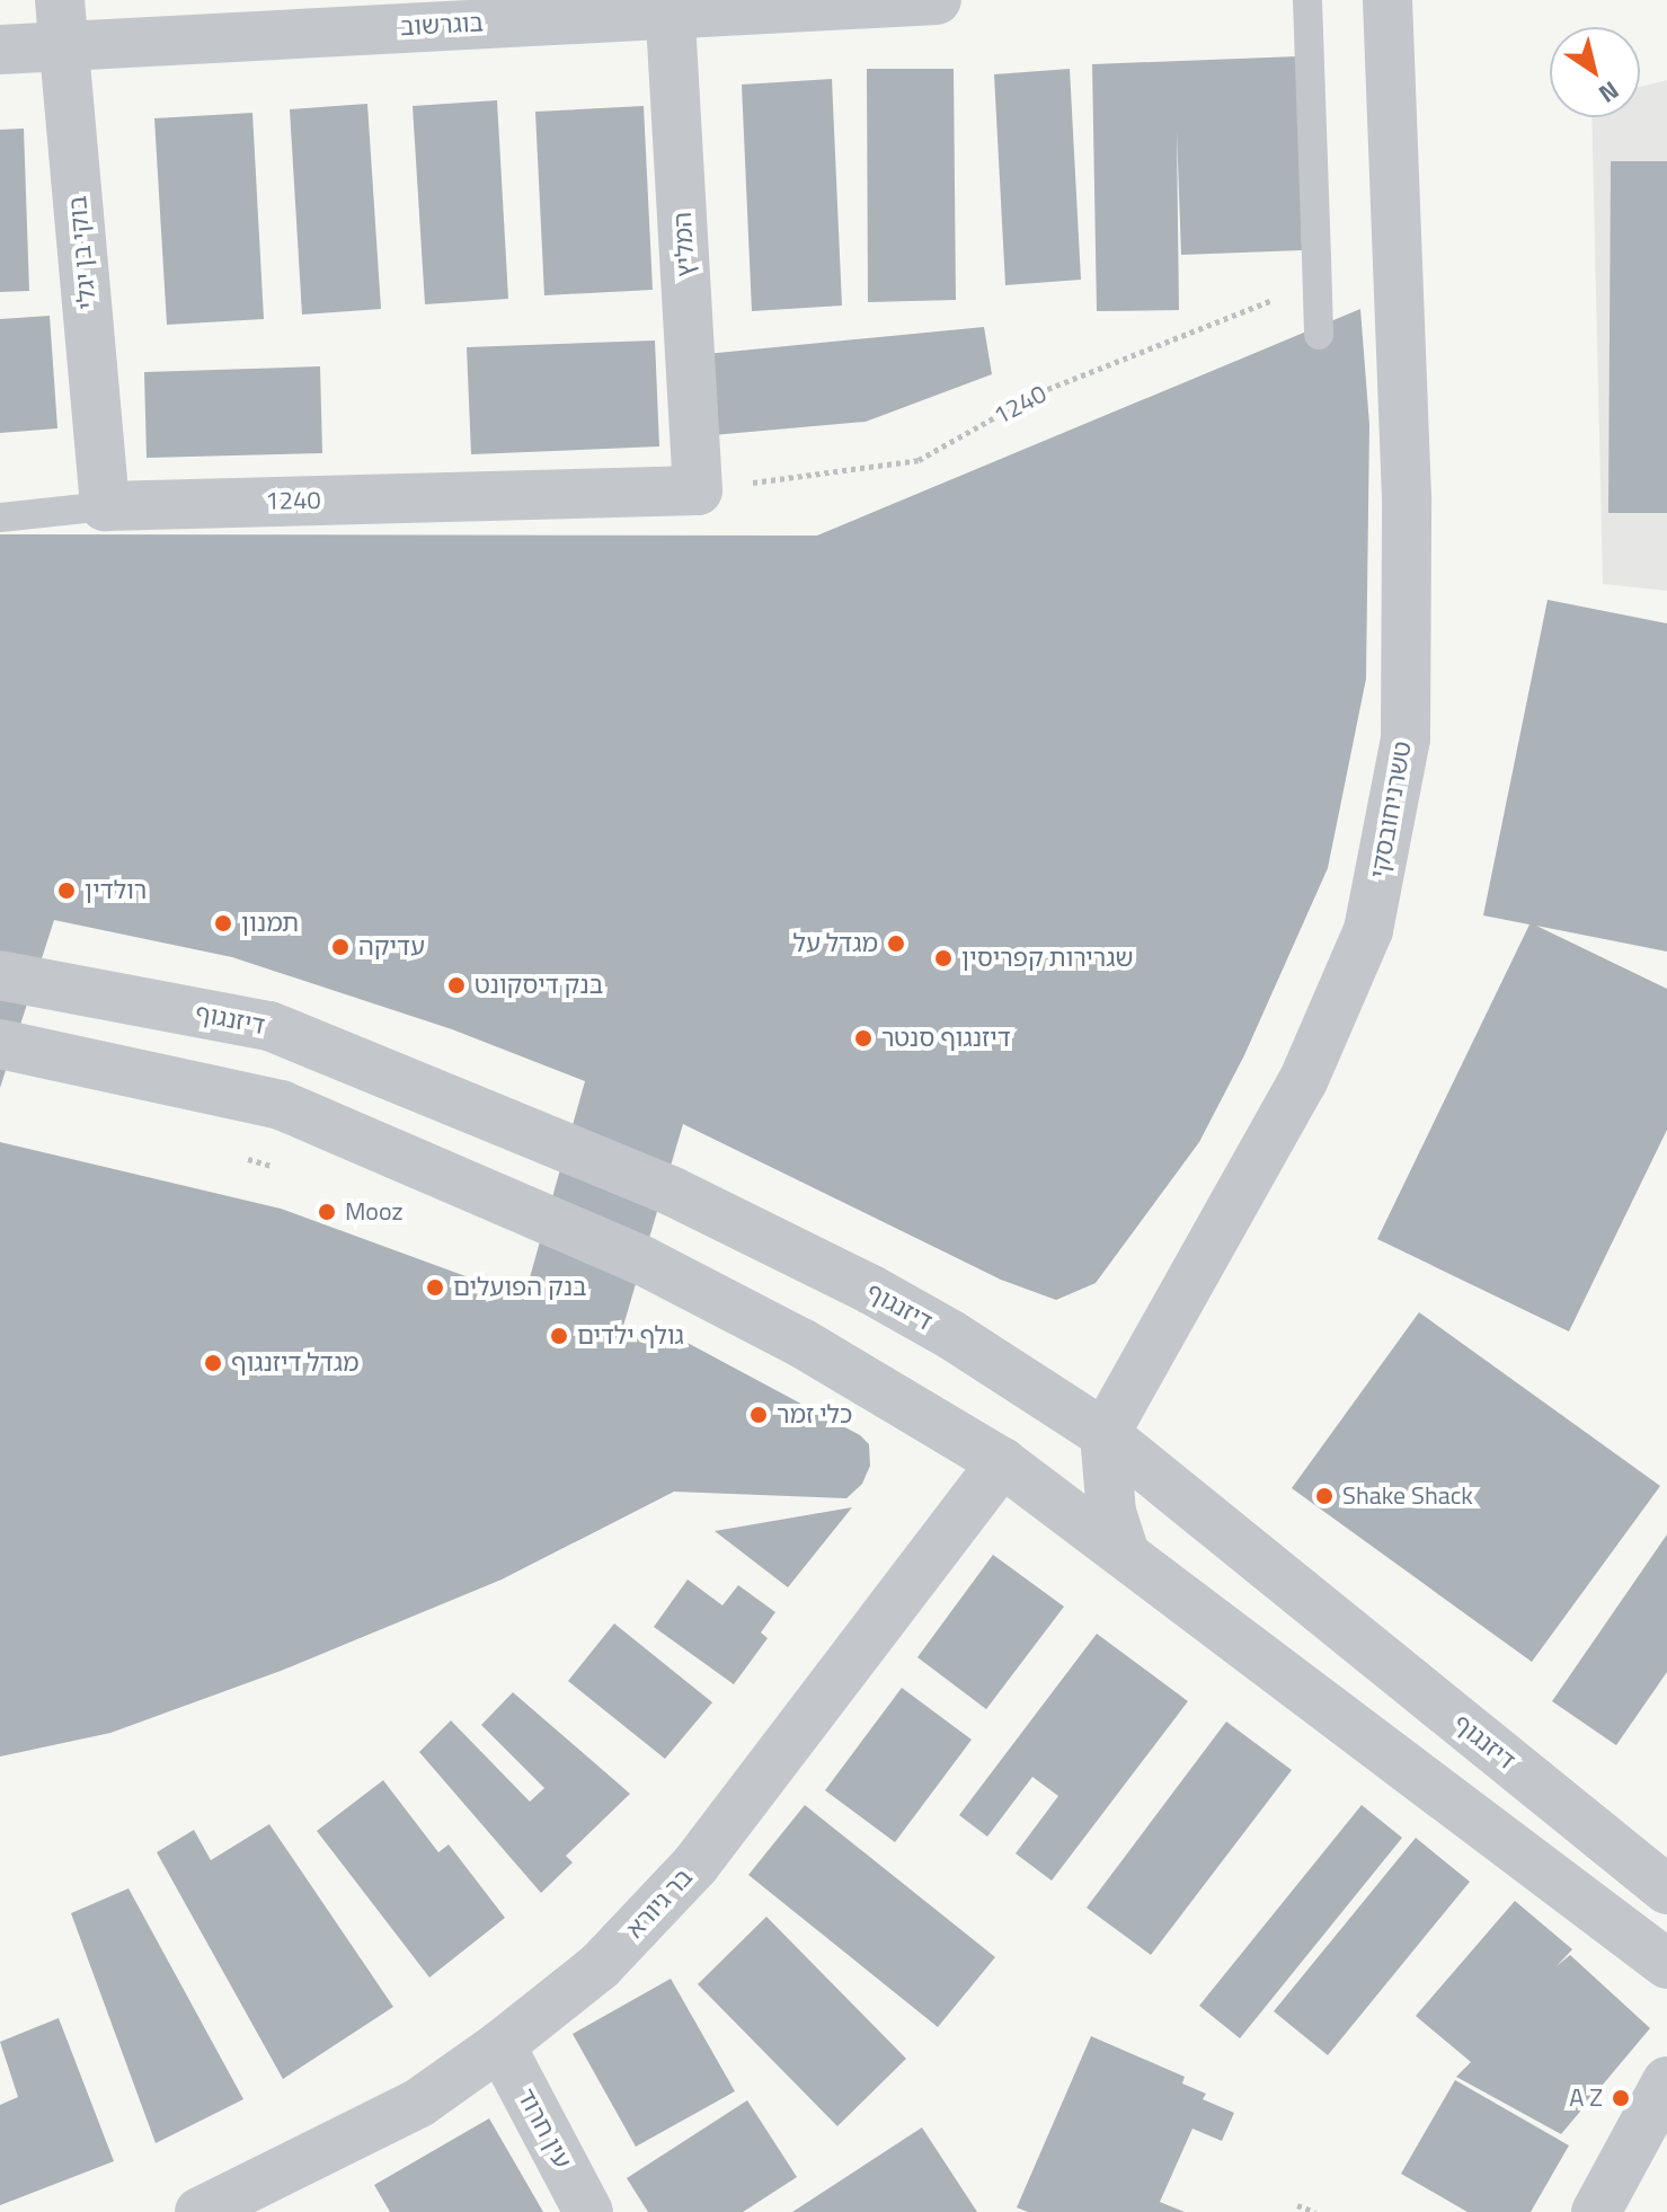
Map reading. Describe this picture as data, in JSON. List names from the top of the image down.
{
  "streets": {
    "street": [
      "בוגרשוב",
      "המליץ",
      "בוקי בן יגלי",
      "1240",
      "טשרניחובסקי",
      "דיזנגוף",
      "בר גיורא",
      "עין חרוד"
    ]
  },
  "crossings": [
    ["בוגרשוב", "המליץ"],
    ["בוגרשוב", "בוקי בן יגלי"],
    ["המליץ", "1240"],
    ["בוקי בן יגלי", "1240"],
    ["טשרניחובסקי", "דיזנגוף"],
    ["בר גיורא", "עין חרוד"]
  ],
  "places": [
    "רולדין",
    "תמנון",
    "מגדל על",
    "עדיקה",
    "שגרירות קפריסין",
    "בנק דיסקונט",
    "דיזנגוף סנטר",
    "Mooz",
    "בנק הפועלים",
    "גולף ילדים",
    "מגדל דיזנגוף",
    "כלי זמר",
    "Shake Shack",
    "A Z"
  ],
  "north": "bottom right"
}
